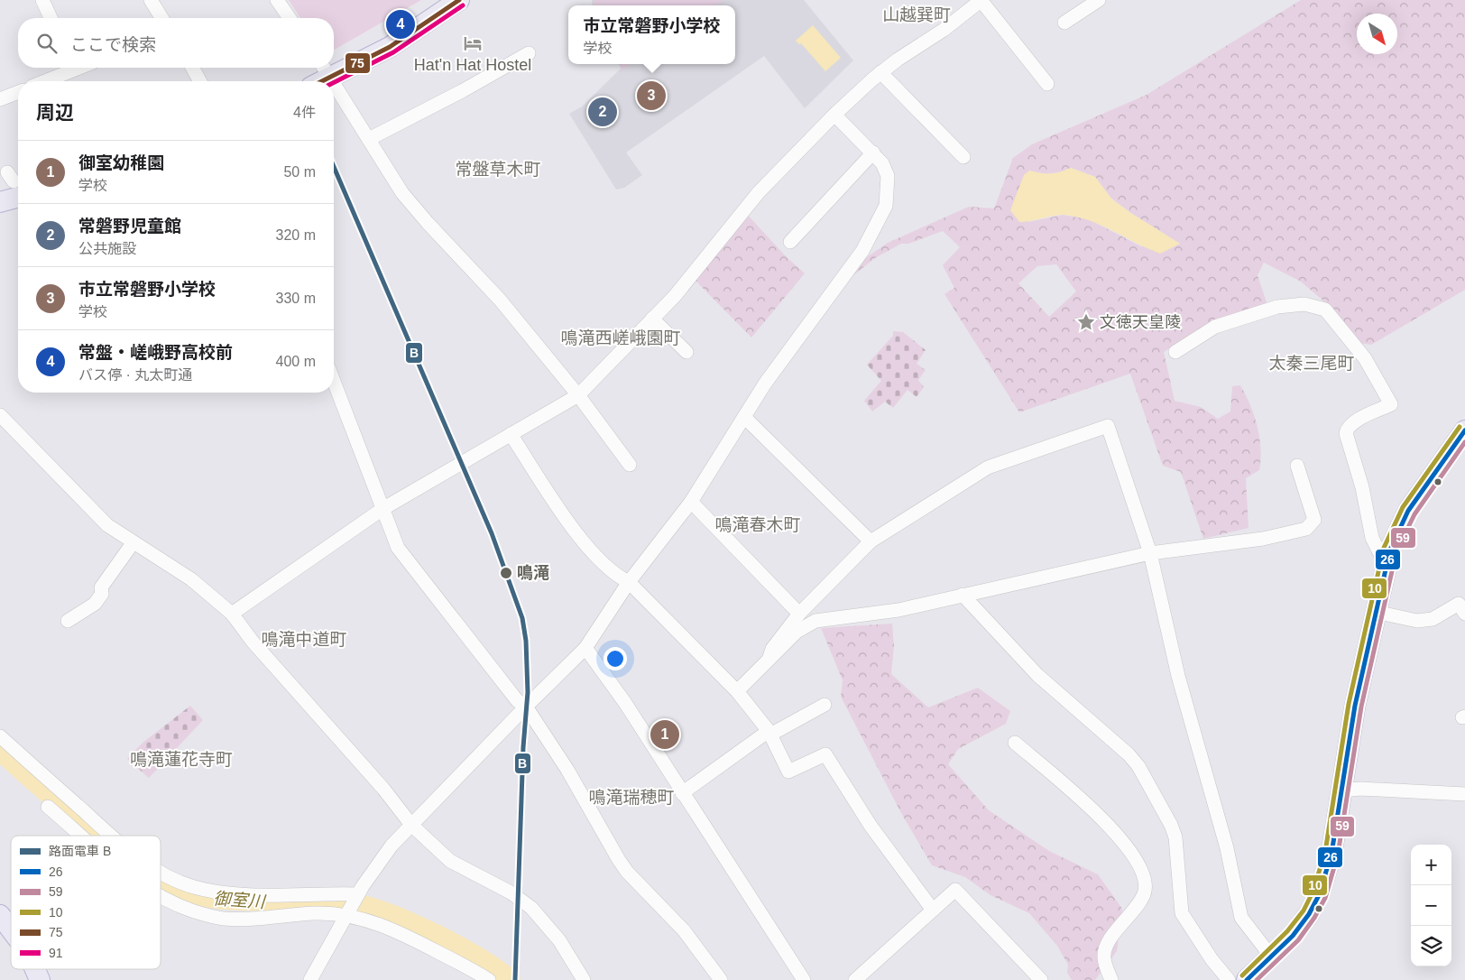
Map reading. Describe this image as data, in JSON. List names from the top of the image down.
{
  "districts": [
    "山越巽町",
    "常盤草木町",
    "鳴滝西嵯峨園町",
    "太秦三尾町",
    "鳴滝春木町",
    "鳴滝中道町",
    "鳴滝蓮花寺町",
    "鳴滝瑞穂町"
  ],
  "water": ["御室川"],
  "places": {
    "hotel": ["Hat'n Hat Hostel"],
    "place": ["文徳天皇陵"],
    "other": ["鳴滝"]
  },
  "lines": [
    "transit line 75",
    "transit line 91",
    "tram line B",
    "transit line 10",
    "transit line 26",
    "transit line 59"
  ],
  "legend": [
    "路面電車 B",
    "26",
    "59",
    "10",
    "75",
    "91"
  ],
  "north": "bottom right",
  "page": {
    "popup": ["市立常磐野小学校", "学校"],
    "pins": [
      "4",
      "3",
      "2",
      "1"
    ],
    "search": "ここで検索",
    "heading": ["周辺", "4件"],
    "list": [
      {
        "mark": "1",
        "name": "御室幼稚園",
        "note": "学校",
        "value": "50 m"
      },
      {
        "mark": "2",
        "name": "常磐野児童館",
        "note": "公共施設",
        "value": "320 m"
      },
      {
        "mark": "3",
        "name": "市立常磐野小学校",
        "note": "学校",
        "value": "330 m"
      },
      {
        "mark": "4",
        "name": "常盤・嵯峨野高校前",
        "note": "バス停 · 丸太町通",
        "value": "400 m"
      }
    ],
    "map_buttons": ["+", "−"]
  }
}
